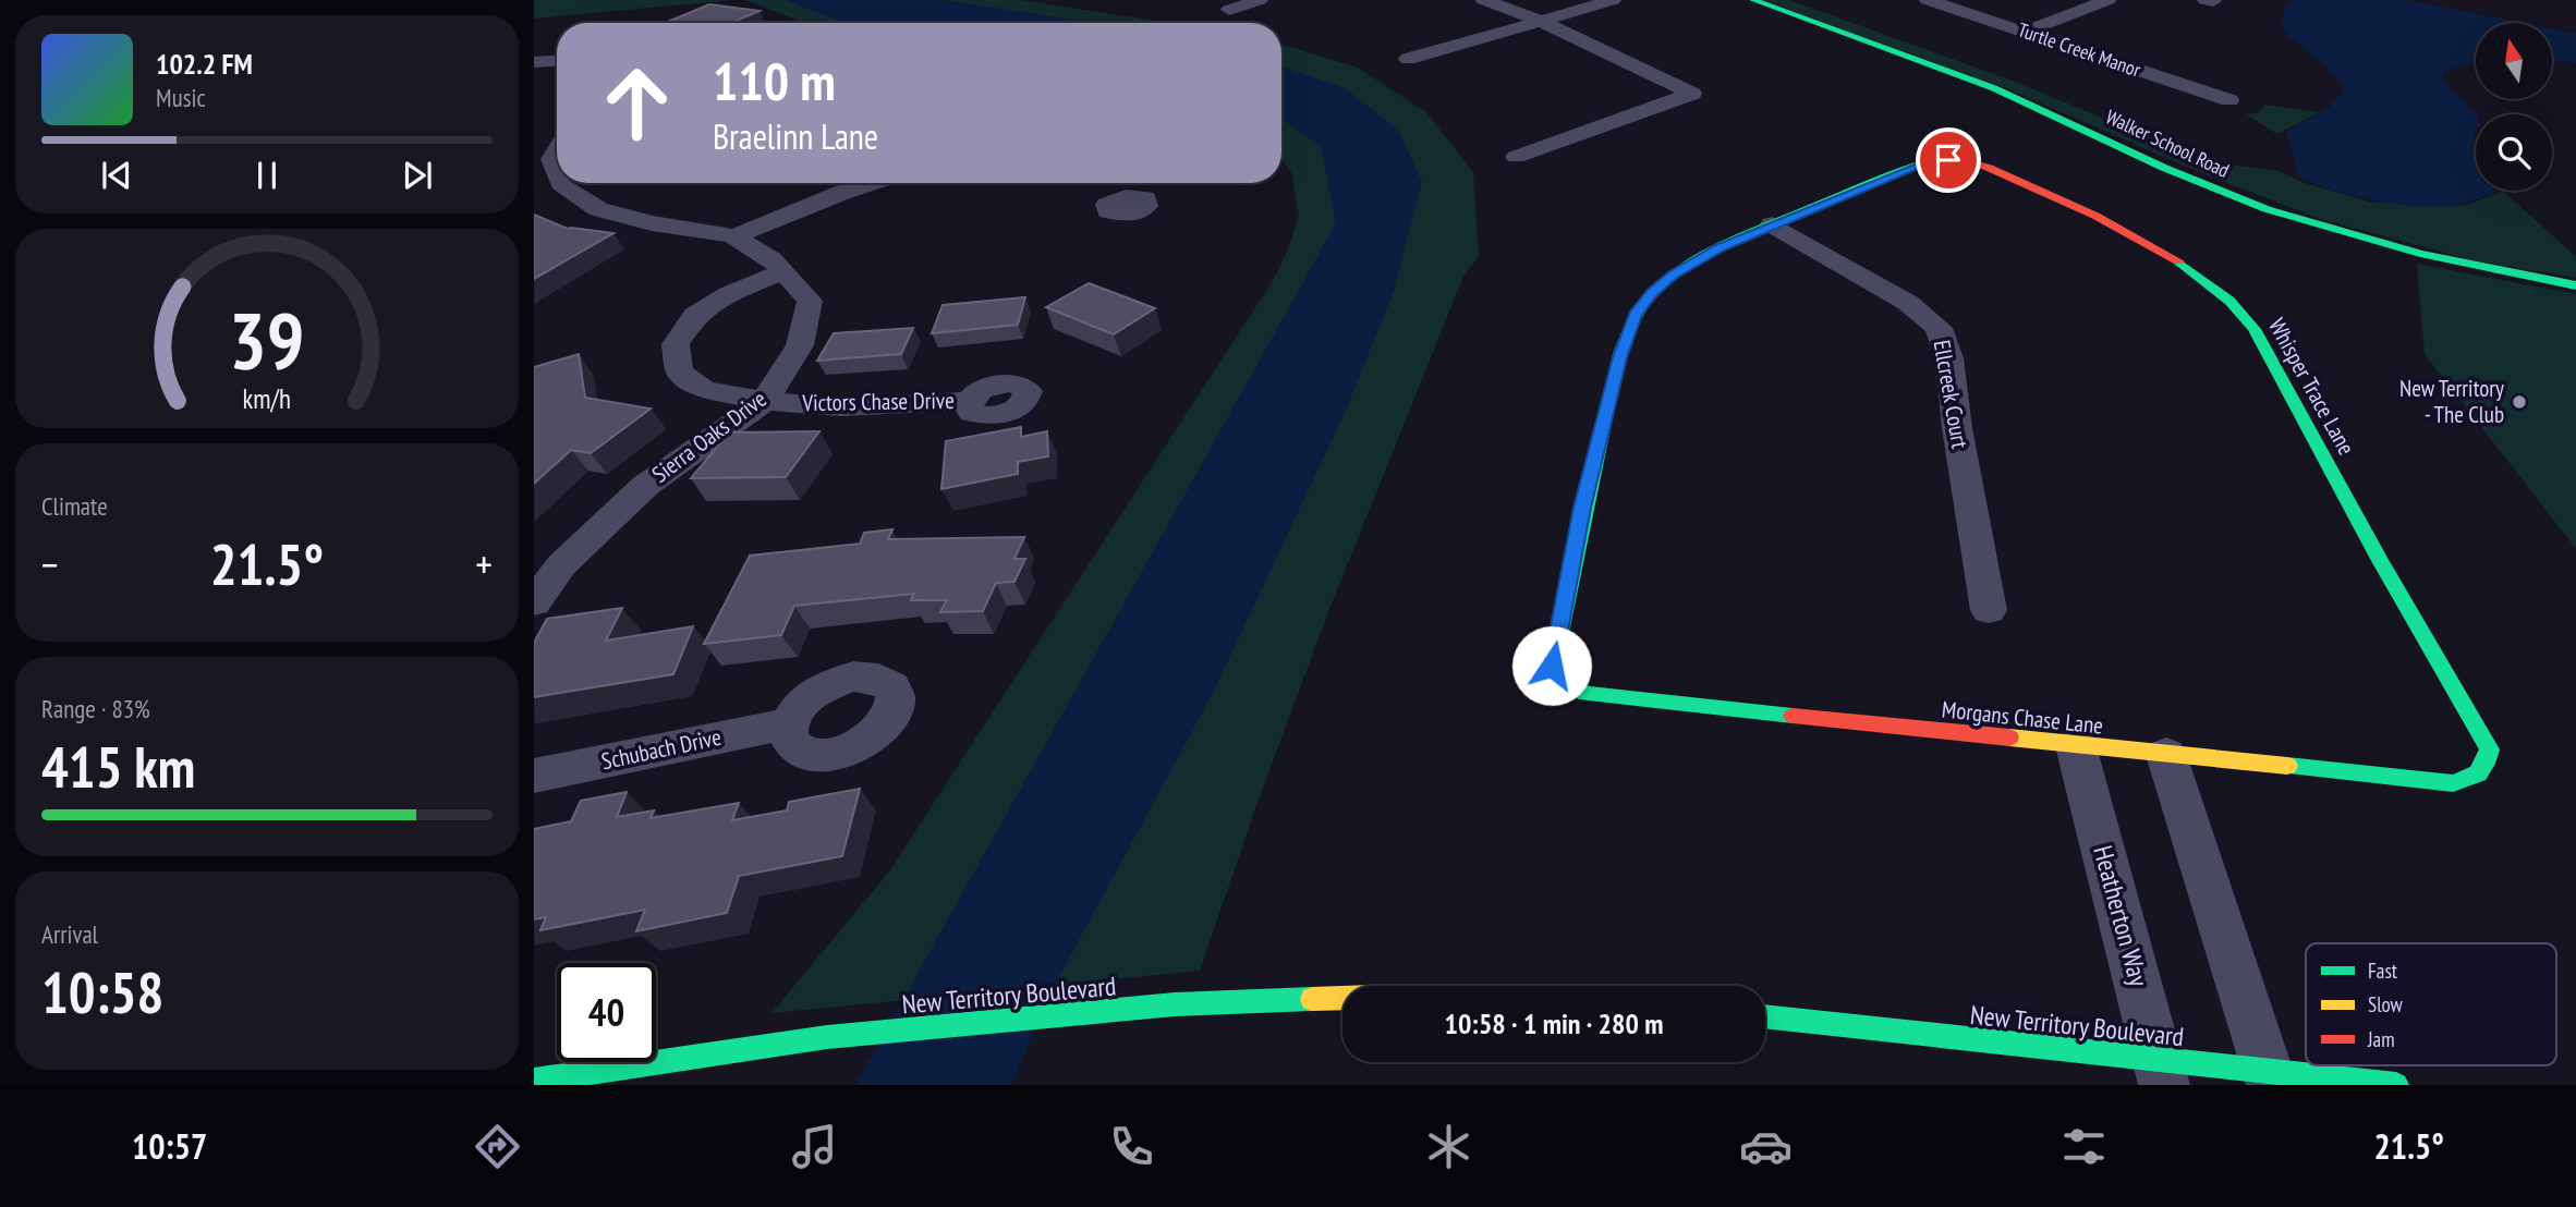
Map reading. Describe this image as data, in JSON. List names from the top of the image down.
{
  "streets": {
    "street": [
      "Turtle Creek Manor",
      "Walker School Road",
      "Whisper Trace Lane",
      "Ellcreek Court",
      "Victors Chase Drive",
      "Sierra Oaks Drive",
      "Morgans Chase Lane",
      "Schubach Drive",
      "Heatherton Way",
      "New Territory Boulevard"
    ]
  },
  "crossings": [
    ["Whisper Trace Lane", "Ellcreek Court"],
    ["Whisper Trace Lane", "Morgans Chase Lane"],
    ["Ellcreek Court", "Morgans Chase Lane"],
    ["Victors Chase Drive", "Sierra Oaks Drive"],
    ["Morgans Chase Lane", "Heatherton Way"],
    ["Heatherton Way", "New Territory Boulevard"]
  ],
  "places": ["New Territory - The Club"],
  "legend": ["Fast", "Slow", "Jam"],
  "north": "top",
  "page": {
    "turn": ["110 m", "Braelinn Lane"],
    "song": ["102.2 FM", "Music"],
    "tile": [
      "Climate",
      ["Range · 83%", "415 km"],
      ["Arrival", "10:58"]
    ],
    "heat": ["−", "21.5°", "+"],
    "limit": "40",
    "trip": "10:58 · 1 min · 280 m",
    "tabs": ["10:57", "21.5°"],
    "gauge": ["39", "km/h"]
  }
}
